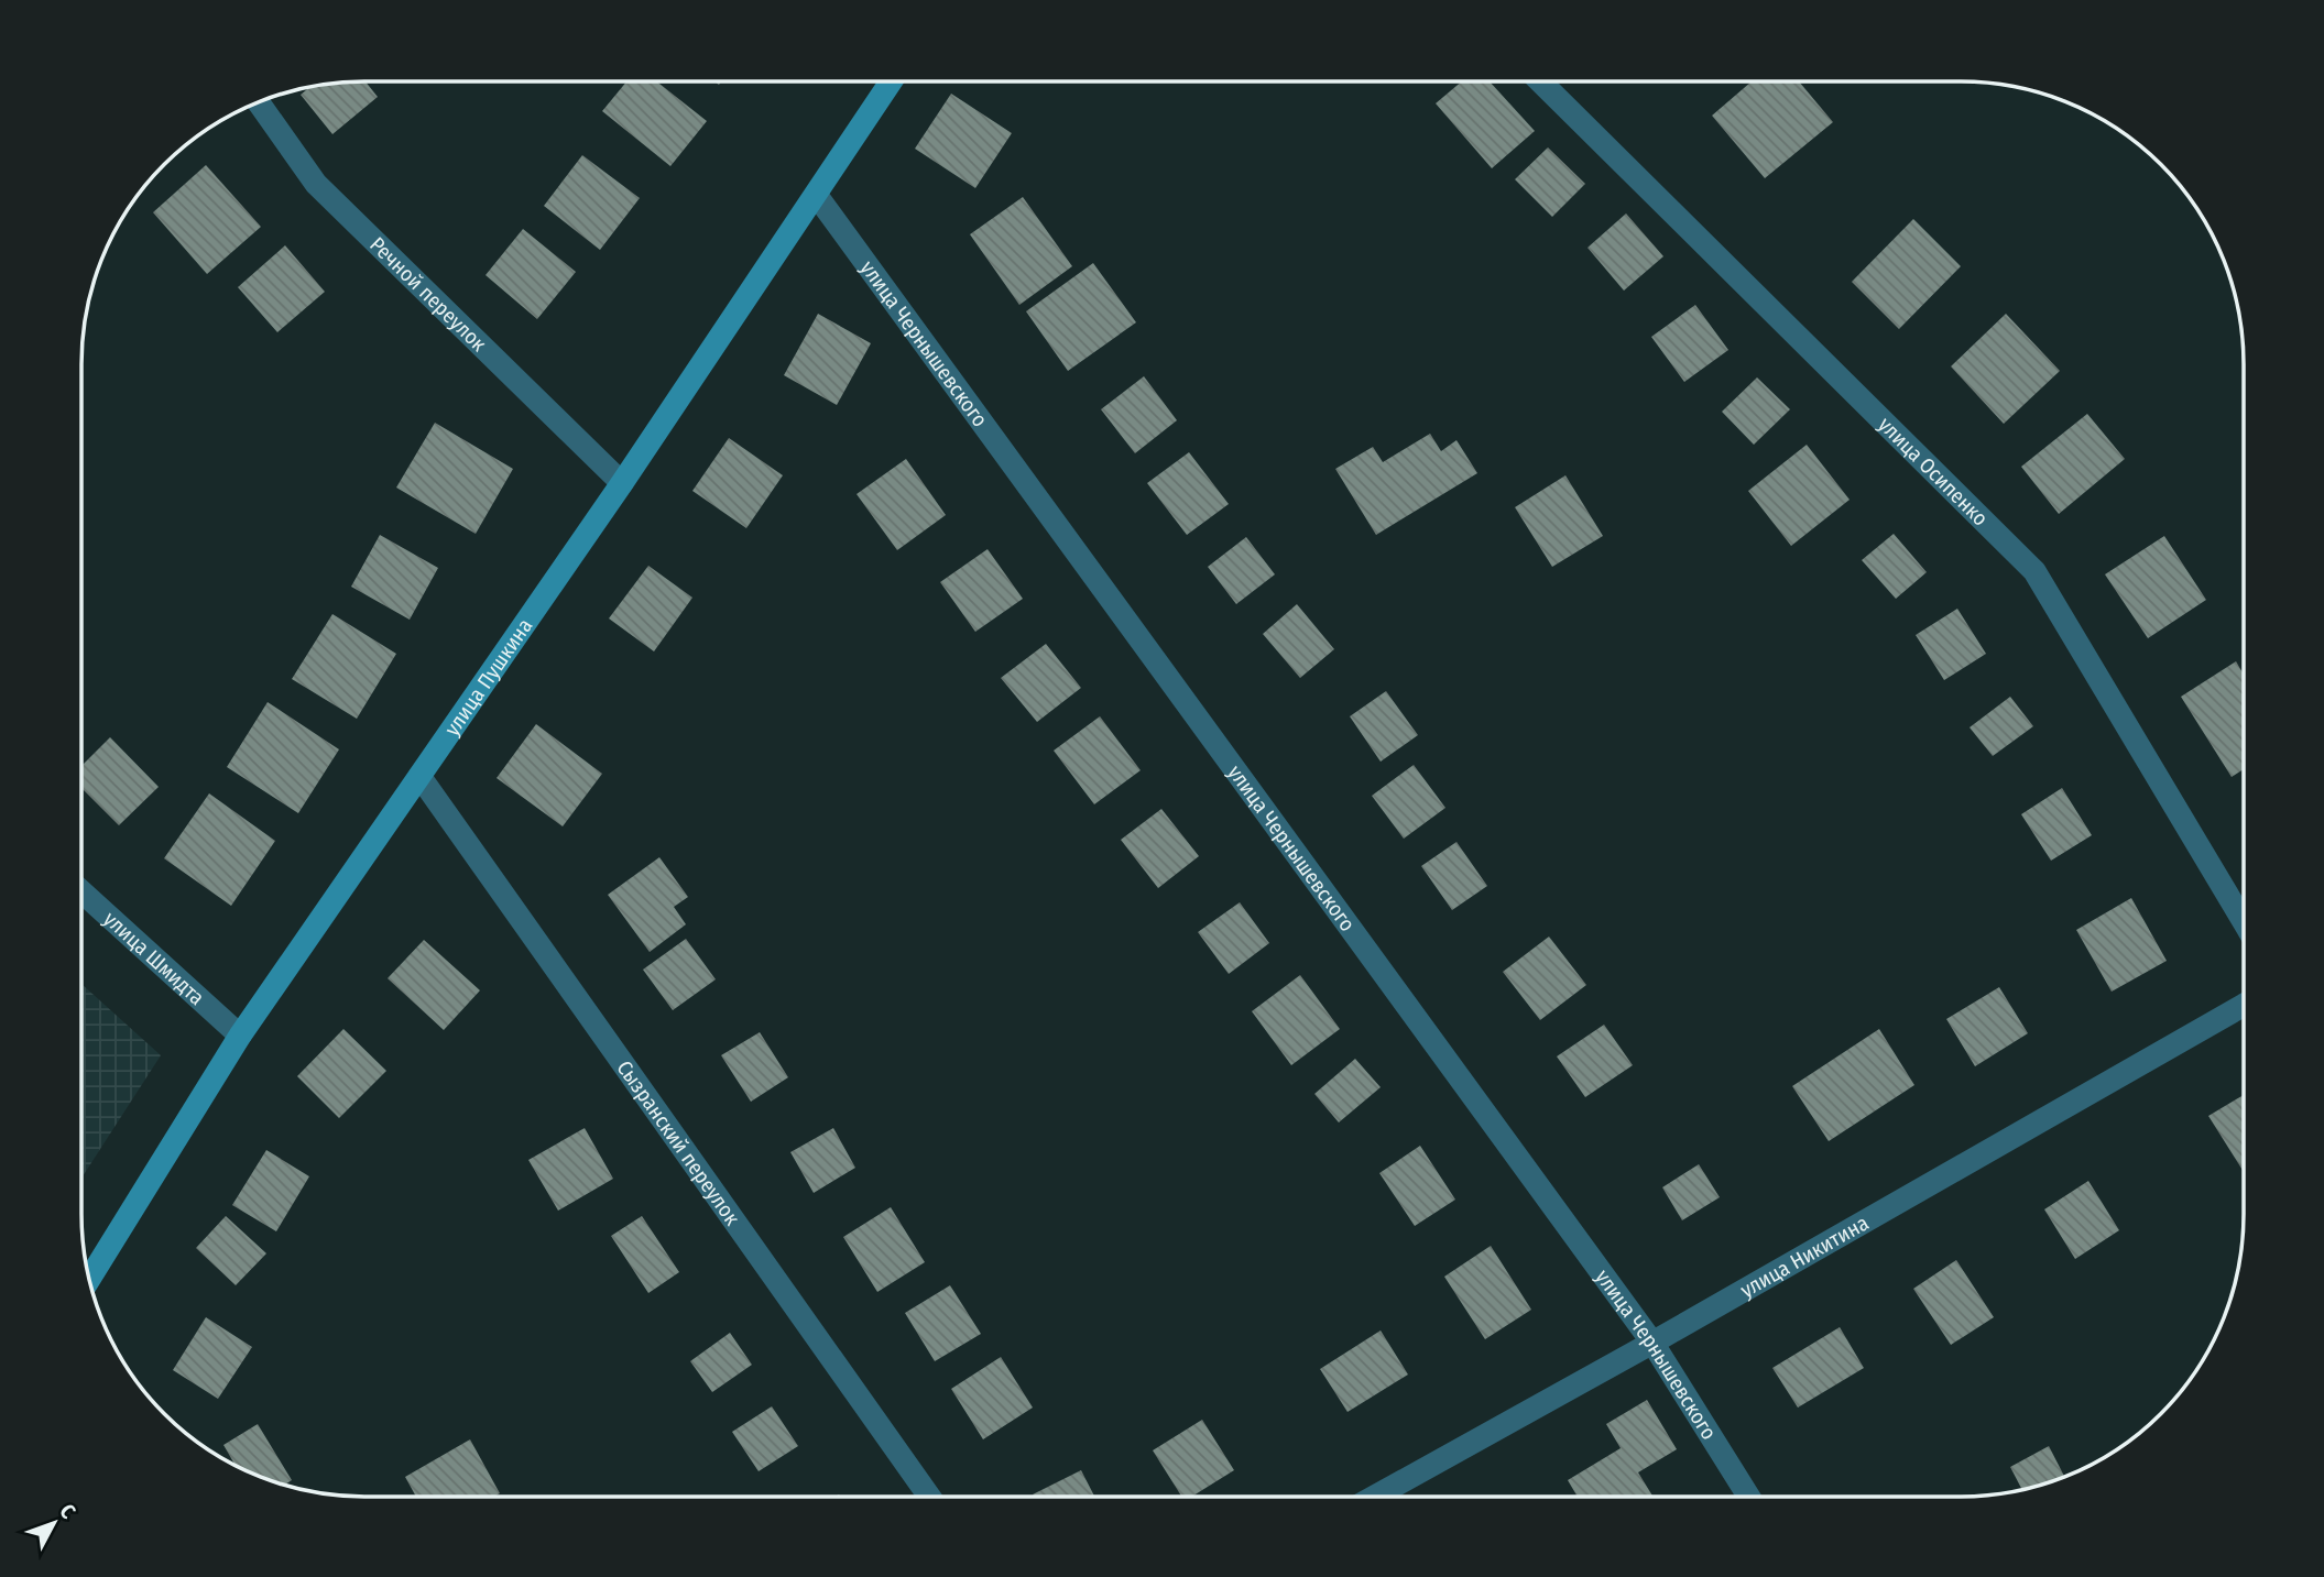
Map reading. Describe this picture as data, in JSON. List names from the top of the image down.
{
  "streets": {
    "main road": ["улица Пушкина"],
    "street": [
      "Речной переулок",
      "улица Чернышевского",
      "улица Осипенко",
      "улица Шмидта",
      "Сызранский переулок",
      "улица Никитина"
    ]
  },
  "crossings": [
    ["Речной переулок", "улица Пушкина"],
    ["улица Чернышевского", "улица Пушкина"],
    ["улица Чернышевского", "улица Никитина"],
    ["улица Пушкина", "улица Шмидта"],
    ["улица Пушкина", "Сызранский переулок"]
  ],
  "north": "top right"
}
